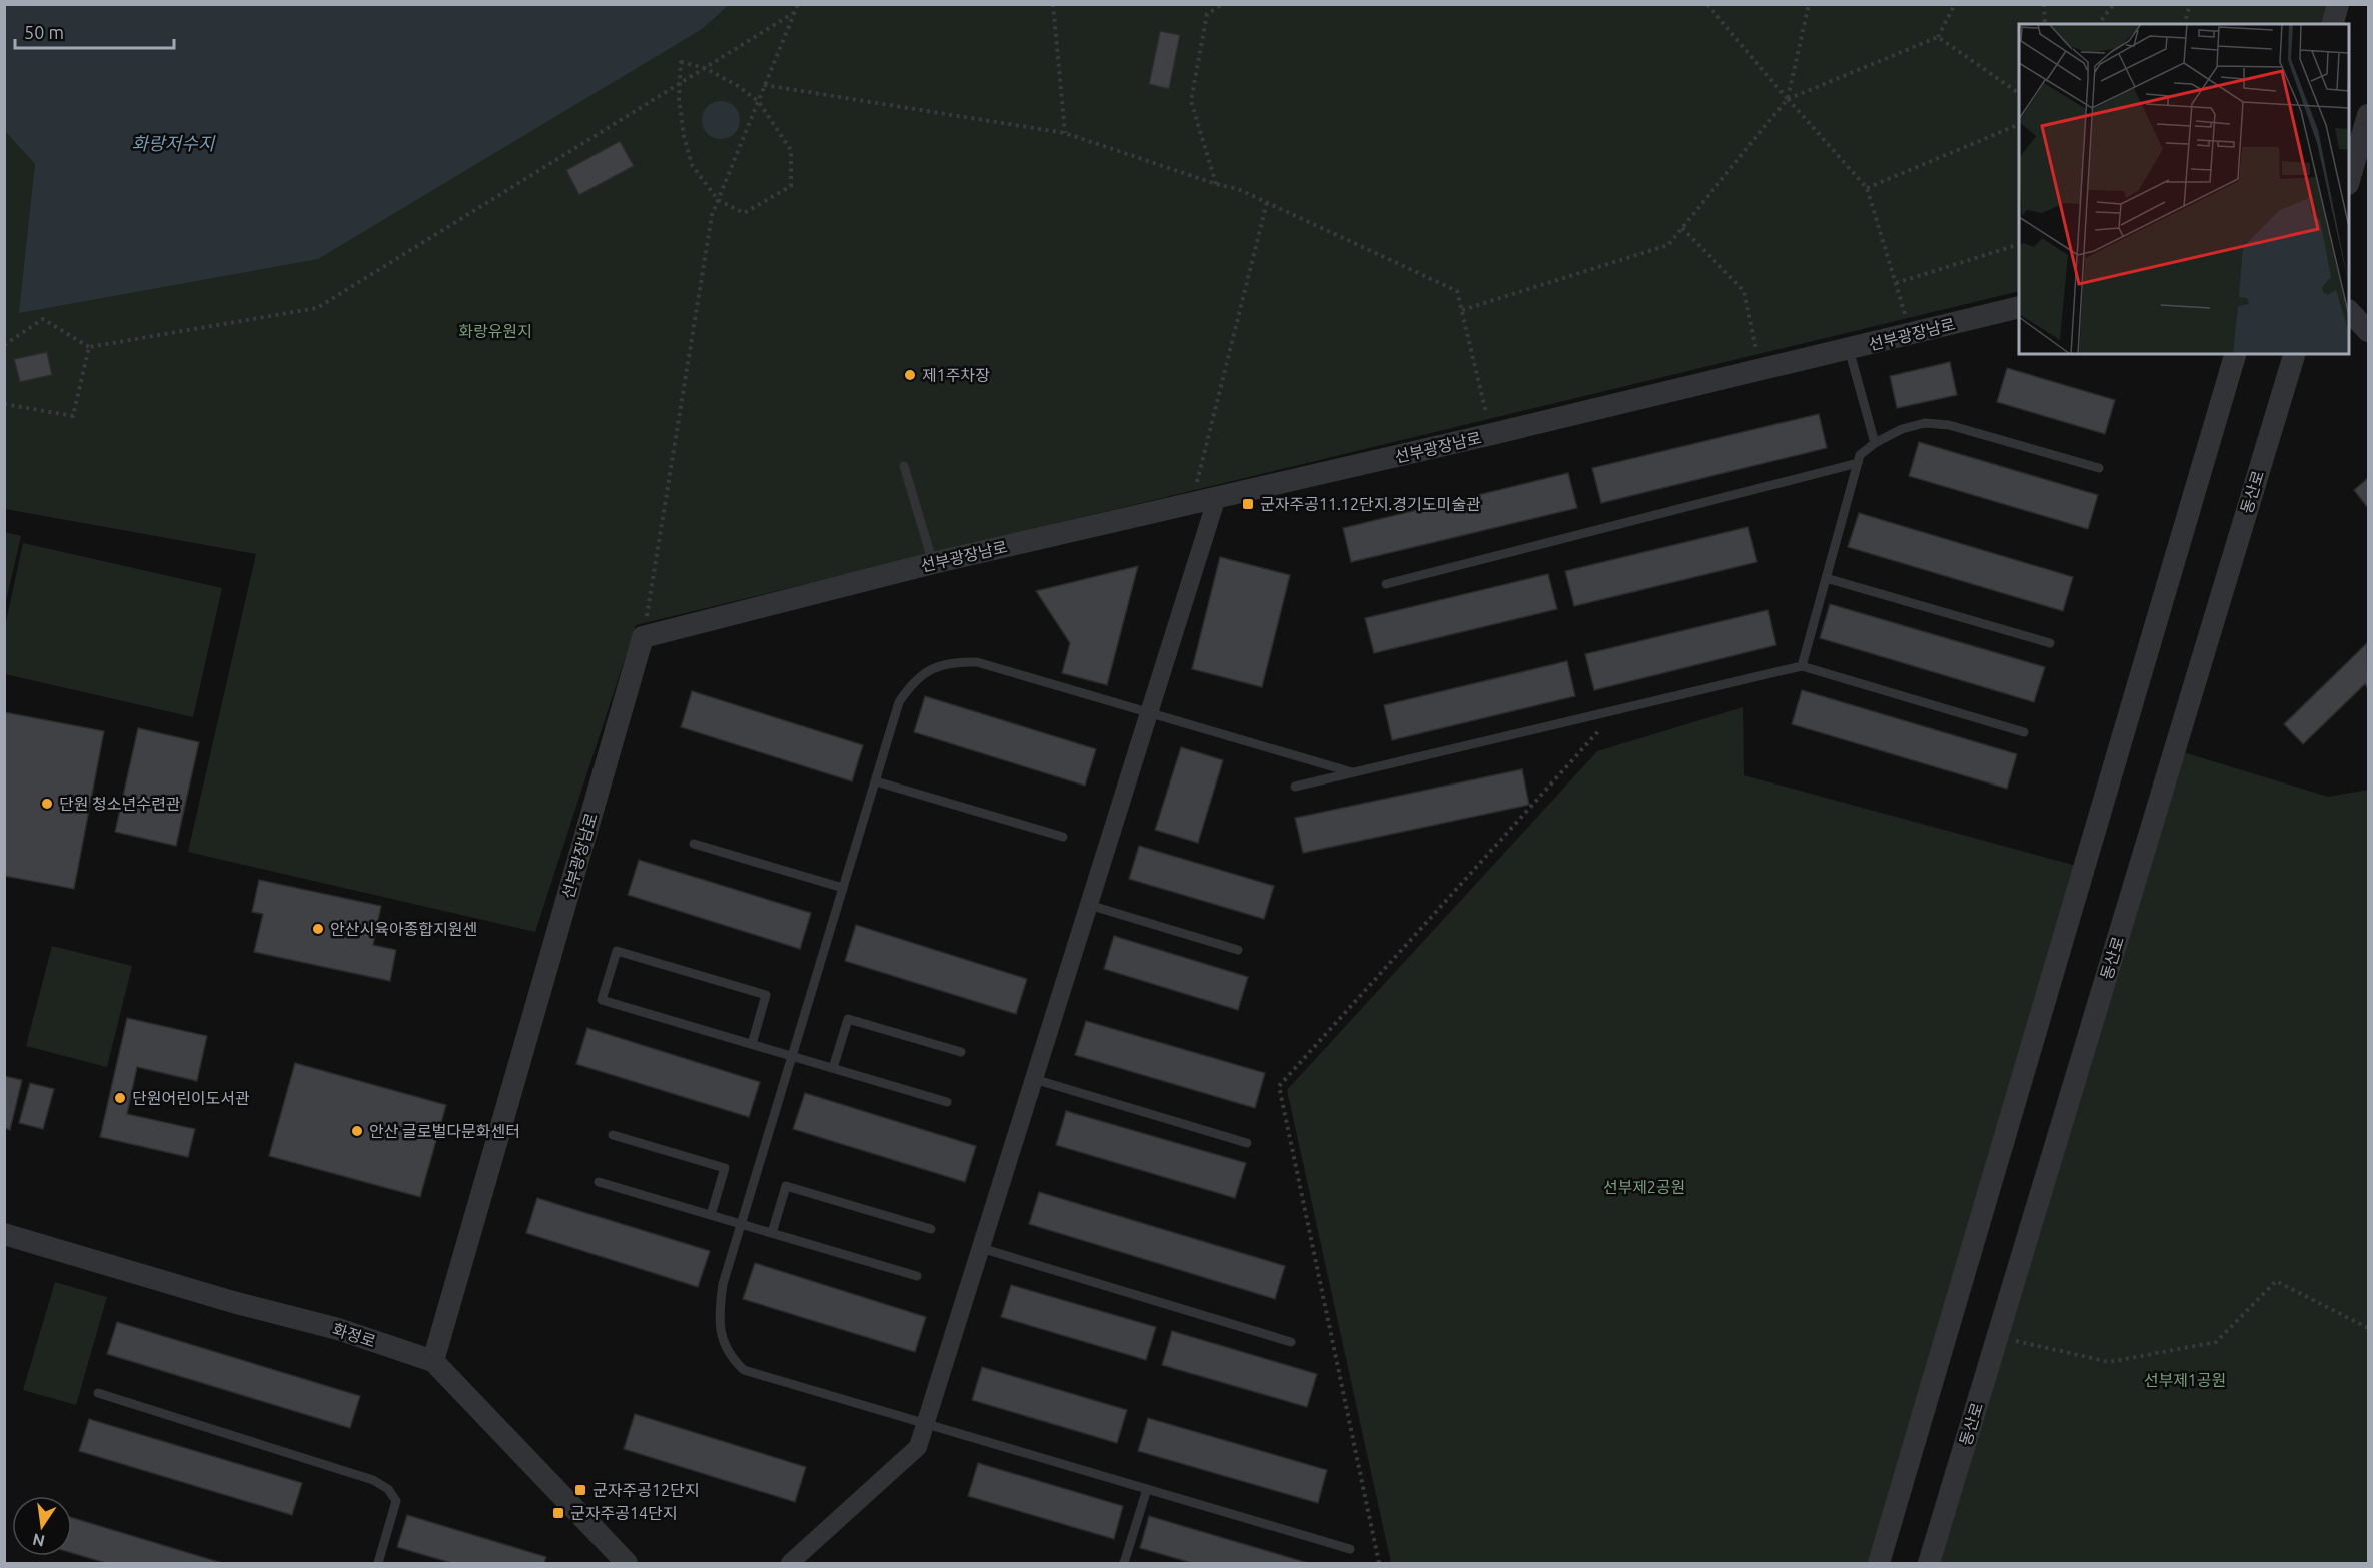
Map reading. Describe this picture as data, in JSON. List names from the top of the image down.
{
  "streets": {
    "street": ["선부광장남로", "동산로", "화정로"]
  },
  "crossings": [
    ["선부광장남로", "화정로"]
  ],
  "water": ["화랑저수지"],
  "parks": ["화랑유원지", "선부제2공원", "선부제1공원"],
  "places": {
    "other": [
      "제1주차장",
      "단원 청소년수련관",
      "안산시육아종합지원센",
      "단원어린이도서관",
      "안산 글로벌다문화센터"
    ],
    "transit": ["군자주공11.12단지.경기도미술관", "군자주공12단지", "군자주공14단지"]
  },
  "scale_bar": "50 m",
  "north": "bottom"
}
